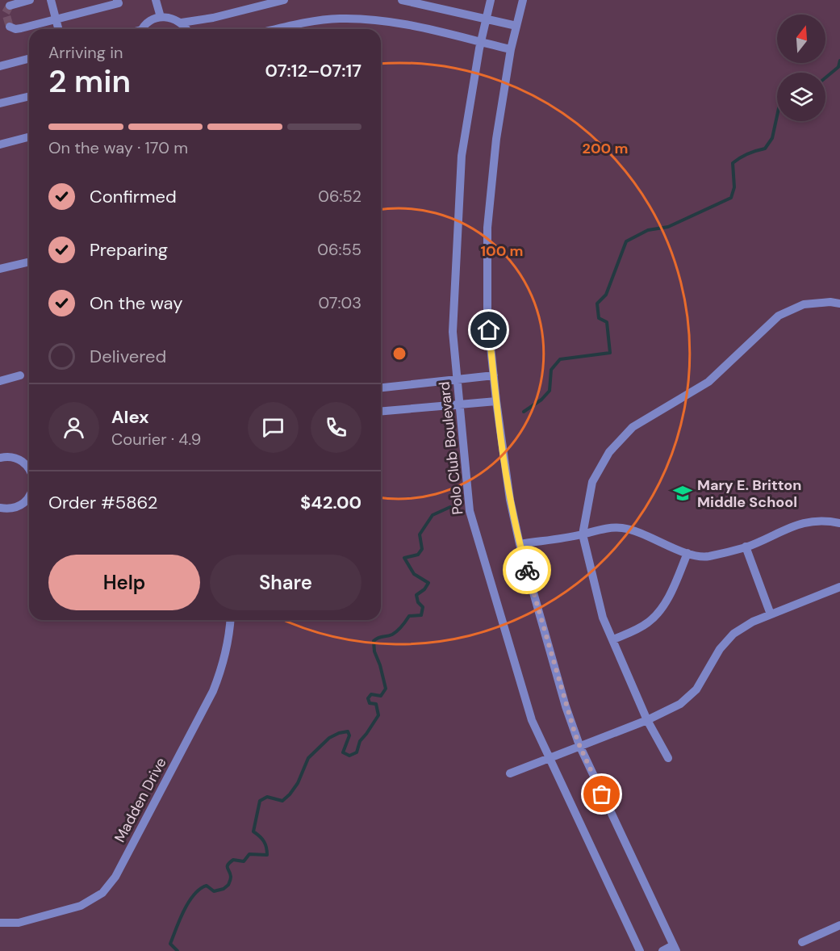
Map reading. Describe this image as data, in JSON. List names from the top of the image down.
{
  "streets": {
    "street": ["Polo Club Boulevard", "Madden Drive"]
  },
  "places": {
    "school or university": ["Mary E. Britton Middle School"]
  },
  "north": "top",
  "page": {
    "heading": ["2 min", "Arriving in", "07:12–07:17"],
    "panel": [
      "Alex",
      "Courier · 4.9",
      "Order #5862",
      "$42.00"
    ],
    "bar": "On the way · 170 m",
    "list": [
      ["Confirmed", "06:52"],
      ["Preparing", "06:55"],
      ["On the way", "07:03"],
      "Delivered"
    ],
    "buttons": ["Help", "Share"]
  },
  "rings": ["200 m", "100 m"]
}
